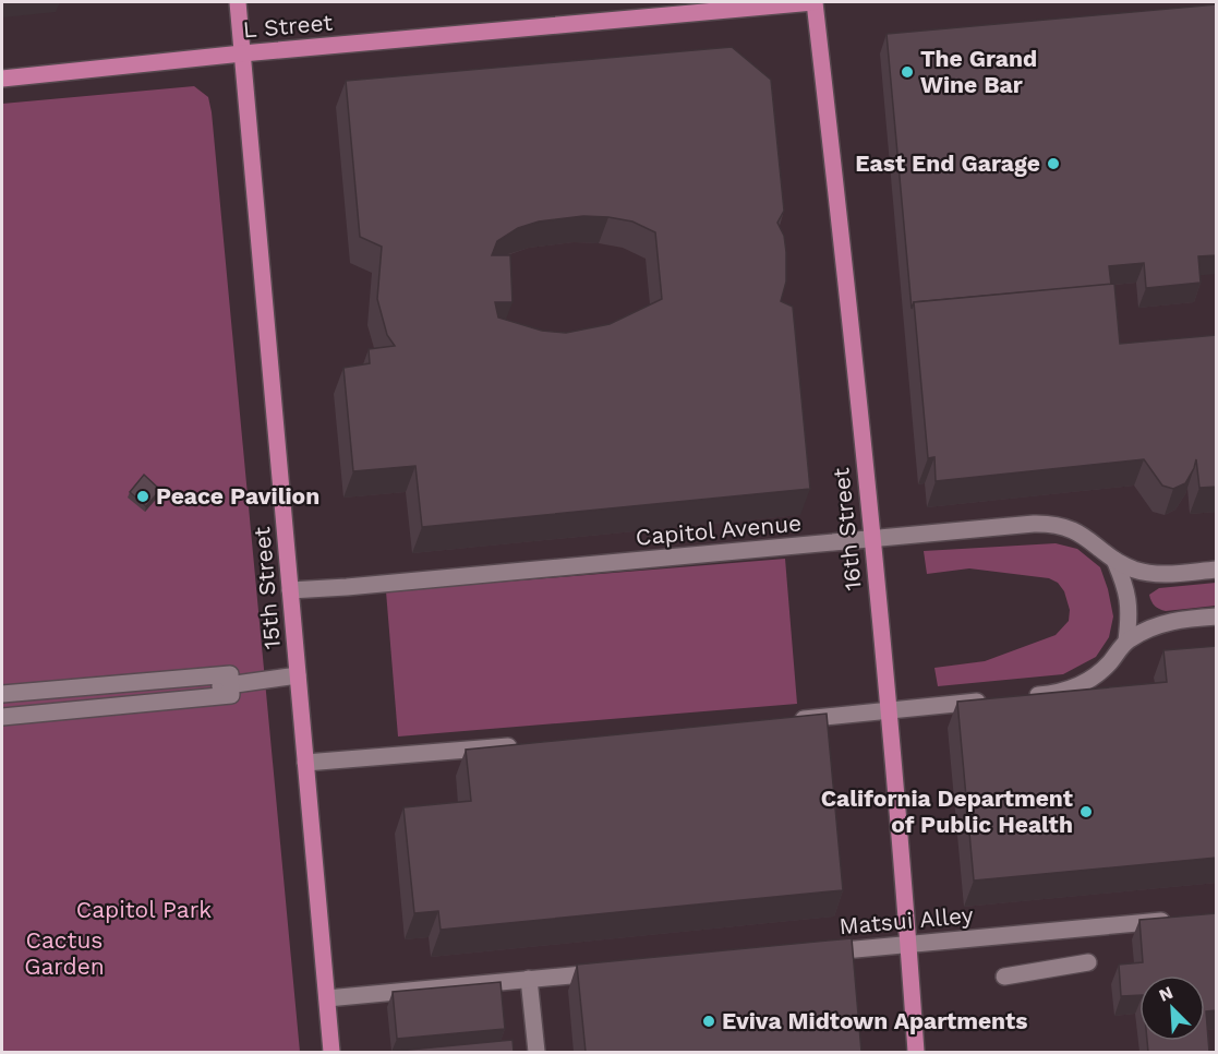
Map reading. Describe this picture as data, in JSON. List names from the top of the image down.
{
  "streets": {
    "main road": ["L Street", "16th Street", "15th Street"],
    "street": ["Capitol Avenue", "Matsui Alley"]
  },
  "crossings": [
    ["L Street", "16th Street"],
    ["L Street", "15th Street"],
    ["16th Street", "Capitol Avenue"],
    ["16th Street", "Matsui Alley"],
    ["Capitol Avenue", "15th Street"]
  ],
  "parks": ["Capitol Park", "Cactus Garden"],
  "places": [
    "The Grand Wine Bar",
    "East End Garage",
    "Peace Pavilion",
    "California Department of Public Health",
    "Eviva Midtown Apartments"
  ],
  "north": "top left"
}
